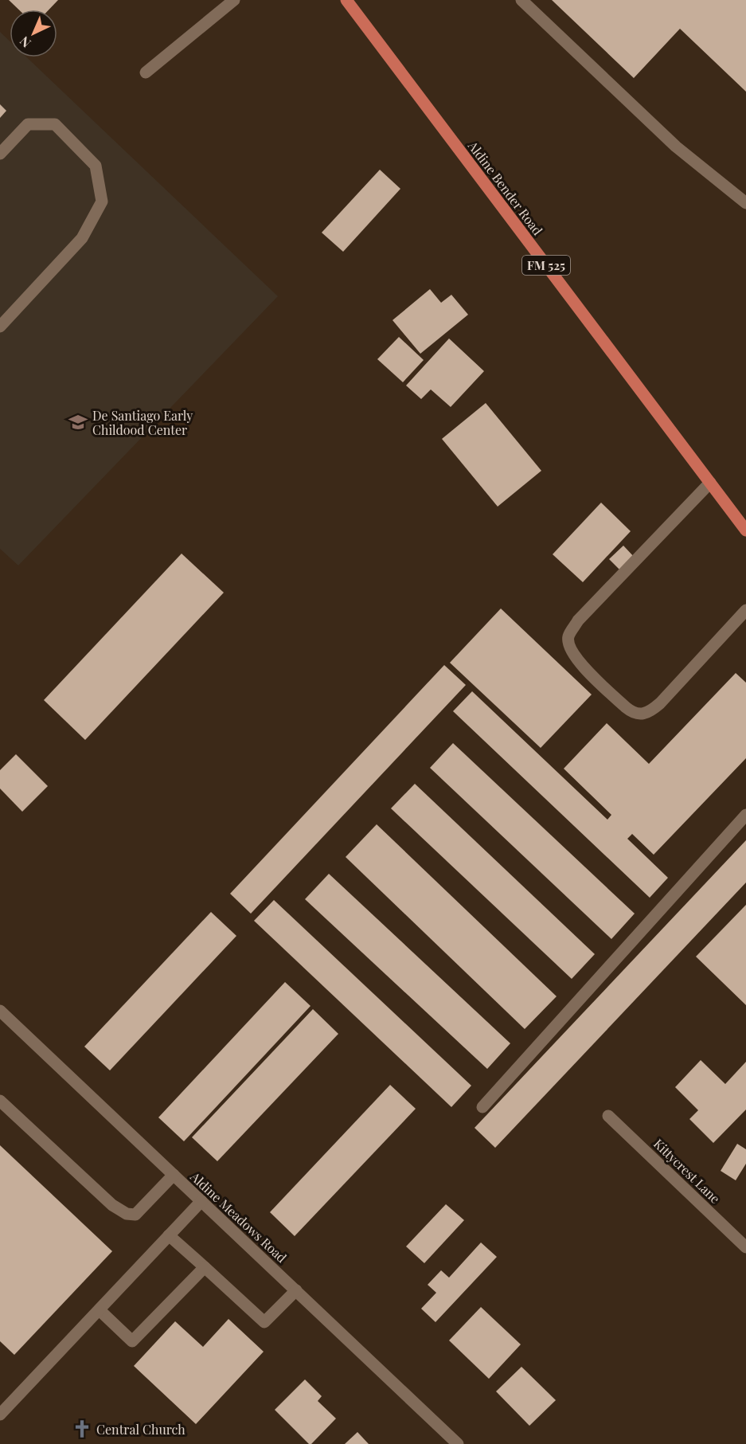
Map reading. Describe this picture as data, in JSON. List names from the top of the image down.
{
  "streets": {
    "main road": ["Aldine Bender Road", "FM 525"],
    "street": ["Kittycrest Lane", "Aldine Meadows Road"]
  },
  "places": {
    "school or university": ["De Santiago Early Childood Center"],
    "church": ["Central Church"]
  },
  "north": "bottom left"
}
